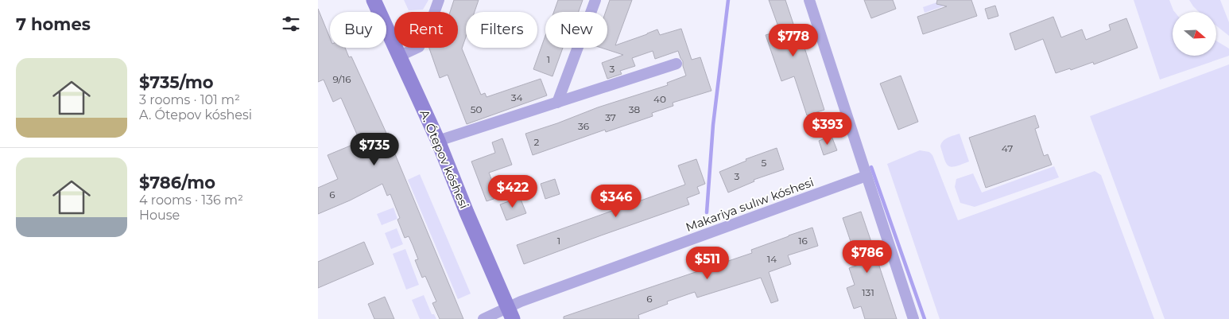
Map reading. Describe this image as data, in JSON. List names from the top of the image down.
{
  "streets": {
    "main road": ["A. Ótepov kóshesi"],
    "street": ["Makariya sulıw kóshesi"]
  },
  "crossings": [
    ["A. Ótepov kóshesi", "Makariya sulıw kóshesi"]
  ],
  "house_numbers": [
    "1",
    "3",
    "9/16",
    "34",
    "40",
    "50",
    "38",
    "37",
    "36",
    "2",
    "47",
    "5",
    "3",
    "6",
    "1",
    "16",
    "14",
    "131",
    "6"
  ],
  "north": "right",
  "page": {
    "heading": "7 homes",
    "chip": [
      "Buy",
      "Rent",
      "Filters",
      "New"
    ],
    "price": [
      "$778",
      "$393",
      "$735",
      "$422",
      "$346",
      "$786",
      "$511"
    ],
    "list": [
      {
        "name": "$735/mo",
        "note": "3 rooms · 101 m² · A. Ótepov kóshesi"
      },
      {
        "name": "$786/mo",
        "note": "4 rooms · 136 m² · House"
      }
    ]
  }
}
